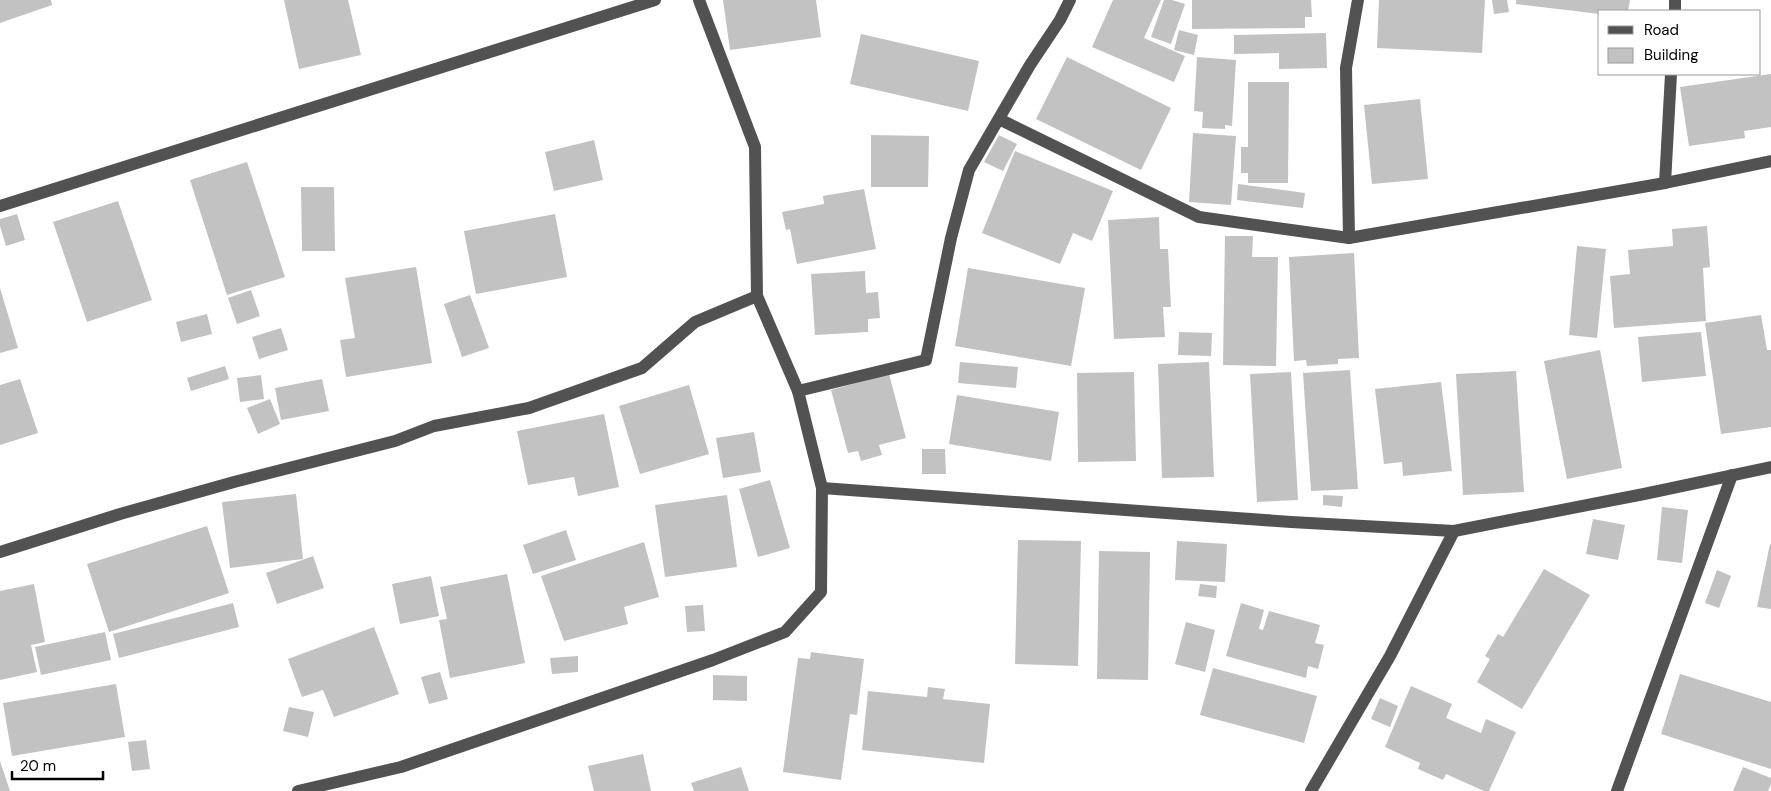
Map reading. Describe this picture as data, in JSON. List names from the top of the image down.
{
  "legend": ["Road", "Building"],
  "scale_bar": "20 m"
}
